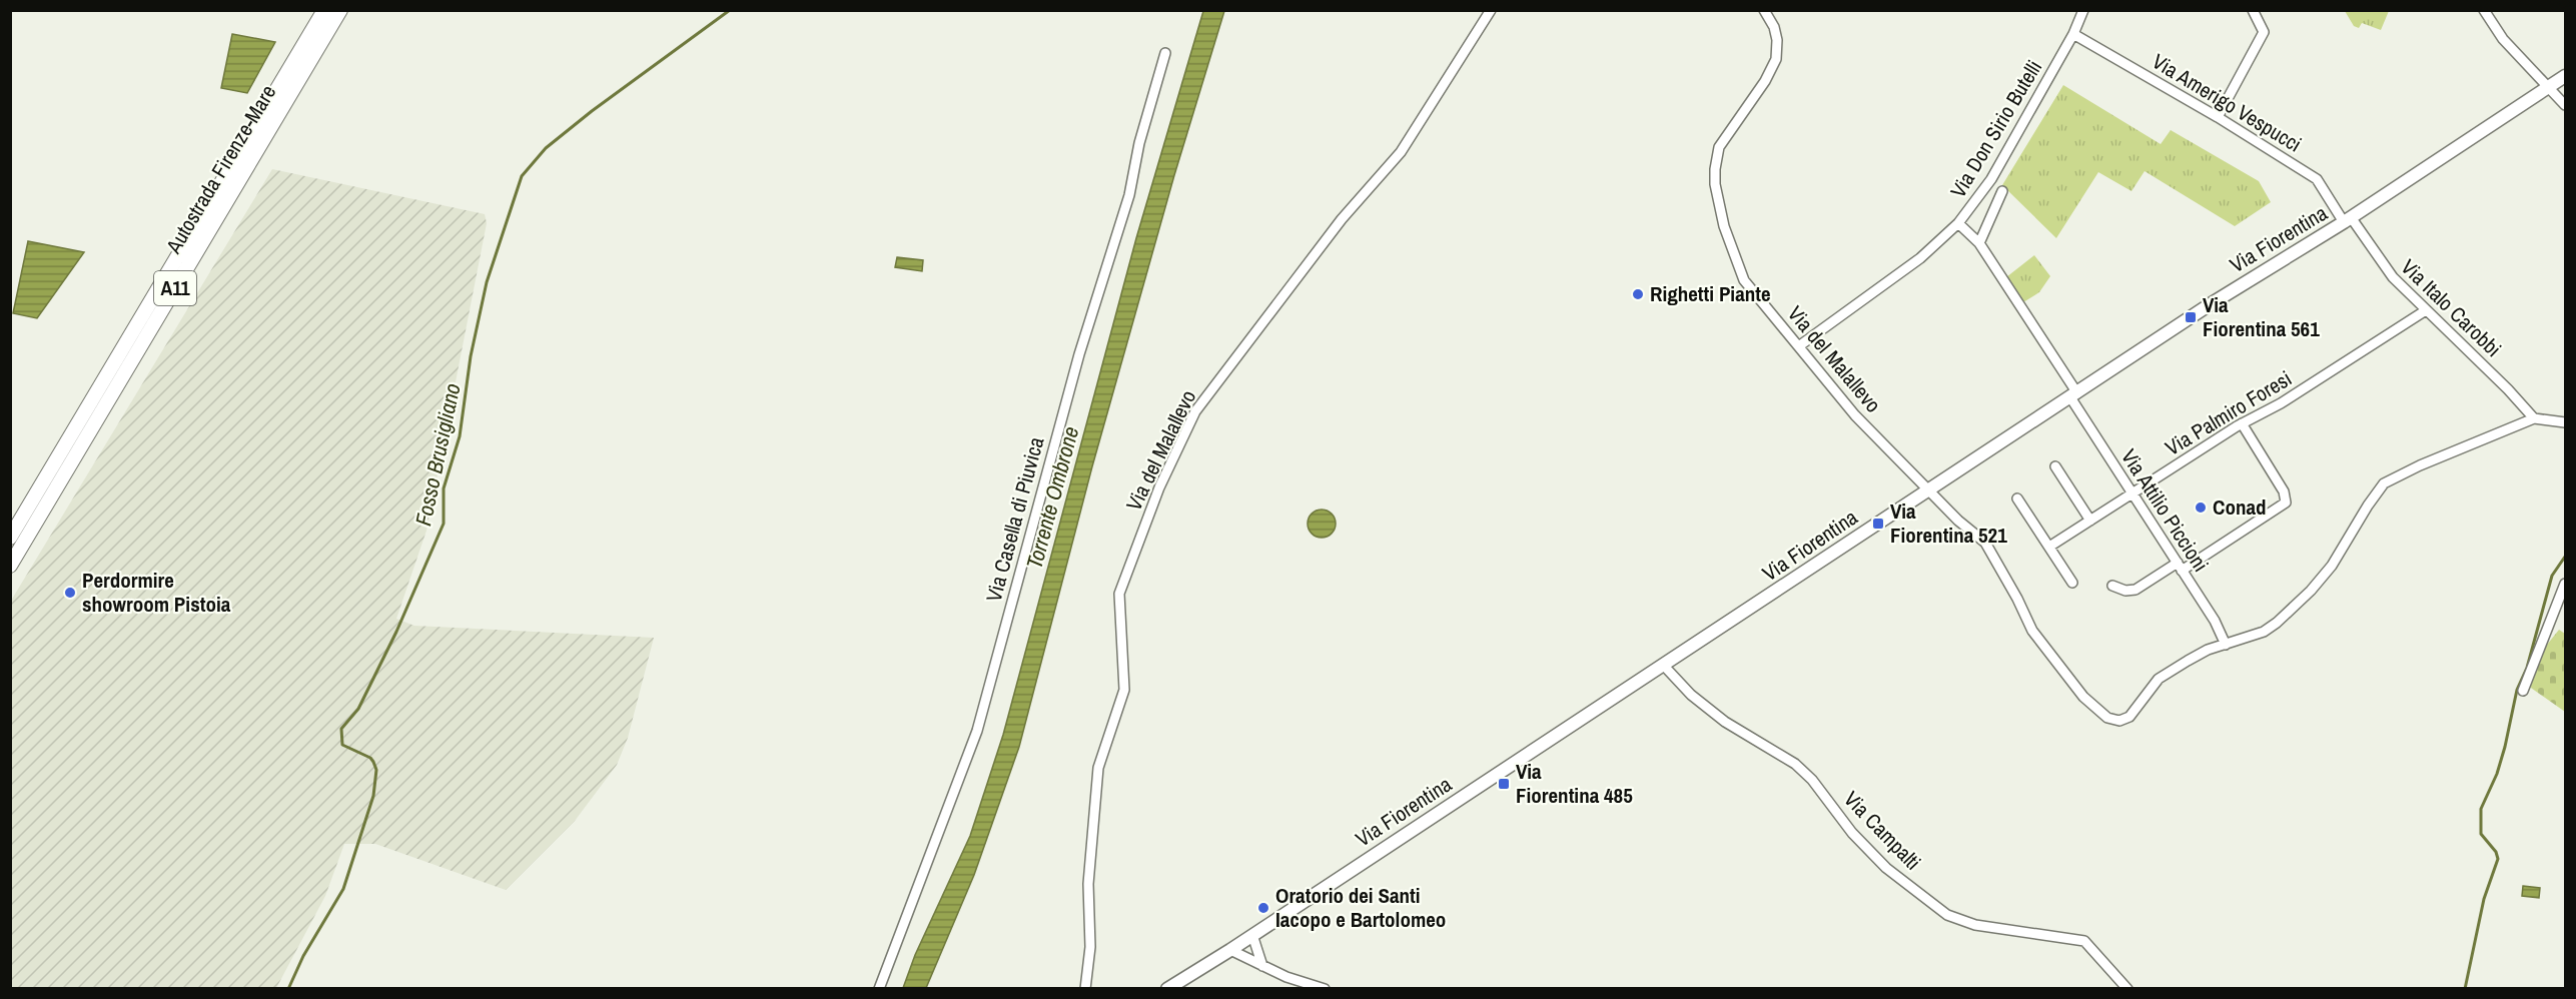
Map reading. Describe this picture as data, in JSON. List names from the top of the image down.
{
  "streets": {
    "highway": ["Autostrada Firenze-Mare", "A11"],
    "main road": ["Via Fiorentina"],
    "street": [
      "Via Amerigo Vespucci",
      "Via Don Sirio Butelli",
      "Via Italo Carobbi",
      "Via del Malallevo",
      "Via Palmiro Foresi",
      "Via Attilio Piccioni",
      "Via Casella di Piuvica",
      "Via Campalti"
    ]
  },
  "crossings": [
    ["Via Amerigo Vespucci", "Via Don Sirio Butelli"],
    ["Via Amerigo Vespucci", "Via Fiorentina"],
    ["Via Amerigo Vespucci", "Via Italo Carobbi"],
    ["Via Don Sirio Butelli", "Via del Malallevo"],
    ["Via Don Sirio Butelli", "Via Attilio Piccioni"],
    ["Via Fiorentina", "Via Italo Carobbi"],
    ["Via Fiorentina", "Via del Malallevo"],
    ["Via Fiorentina", "Via Attilio Piccioni"],
    ["Via Fiorentina", "Via Campalti"],
    ["Via Italo Carobbi", "Via Palmiro Foresi"],
    ["Via del Malallevo", "Via Attilio Piccioni"],
    ["Via Palmiro Foresi", "Via Attilio Piccioni"]
  ],
  "water": ["Fosso Brusigliano", "Torrente Ombrone"],
  "places": {
    "other": [
      "Righetti Piante",
      "Conad",
      "Perdormire showroom Pistoia",
      "Oratorio dei Santi Iacopo e Bartolomeo"
    ],
    "transit": ["Via Fiorentina 561", "Via Fiorentina 521", "Via Fiorentina 485"]
  }
}
